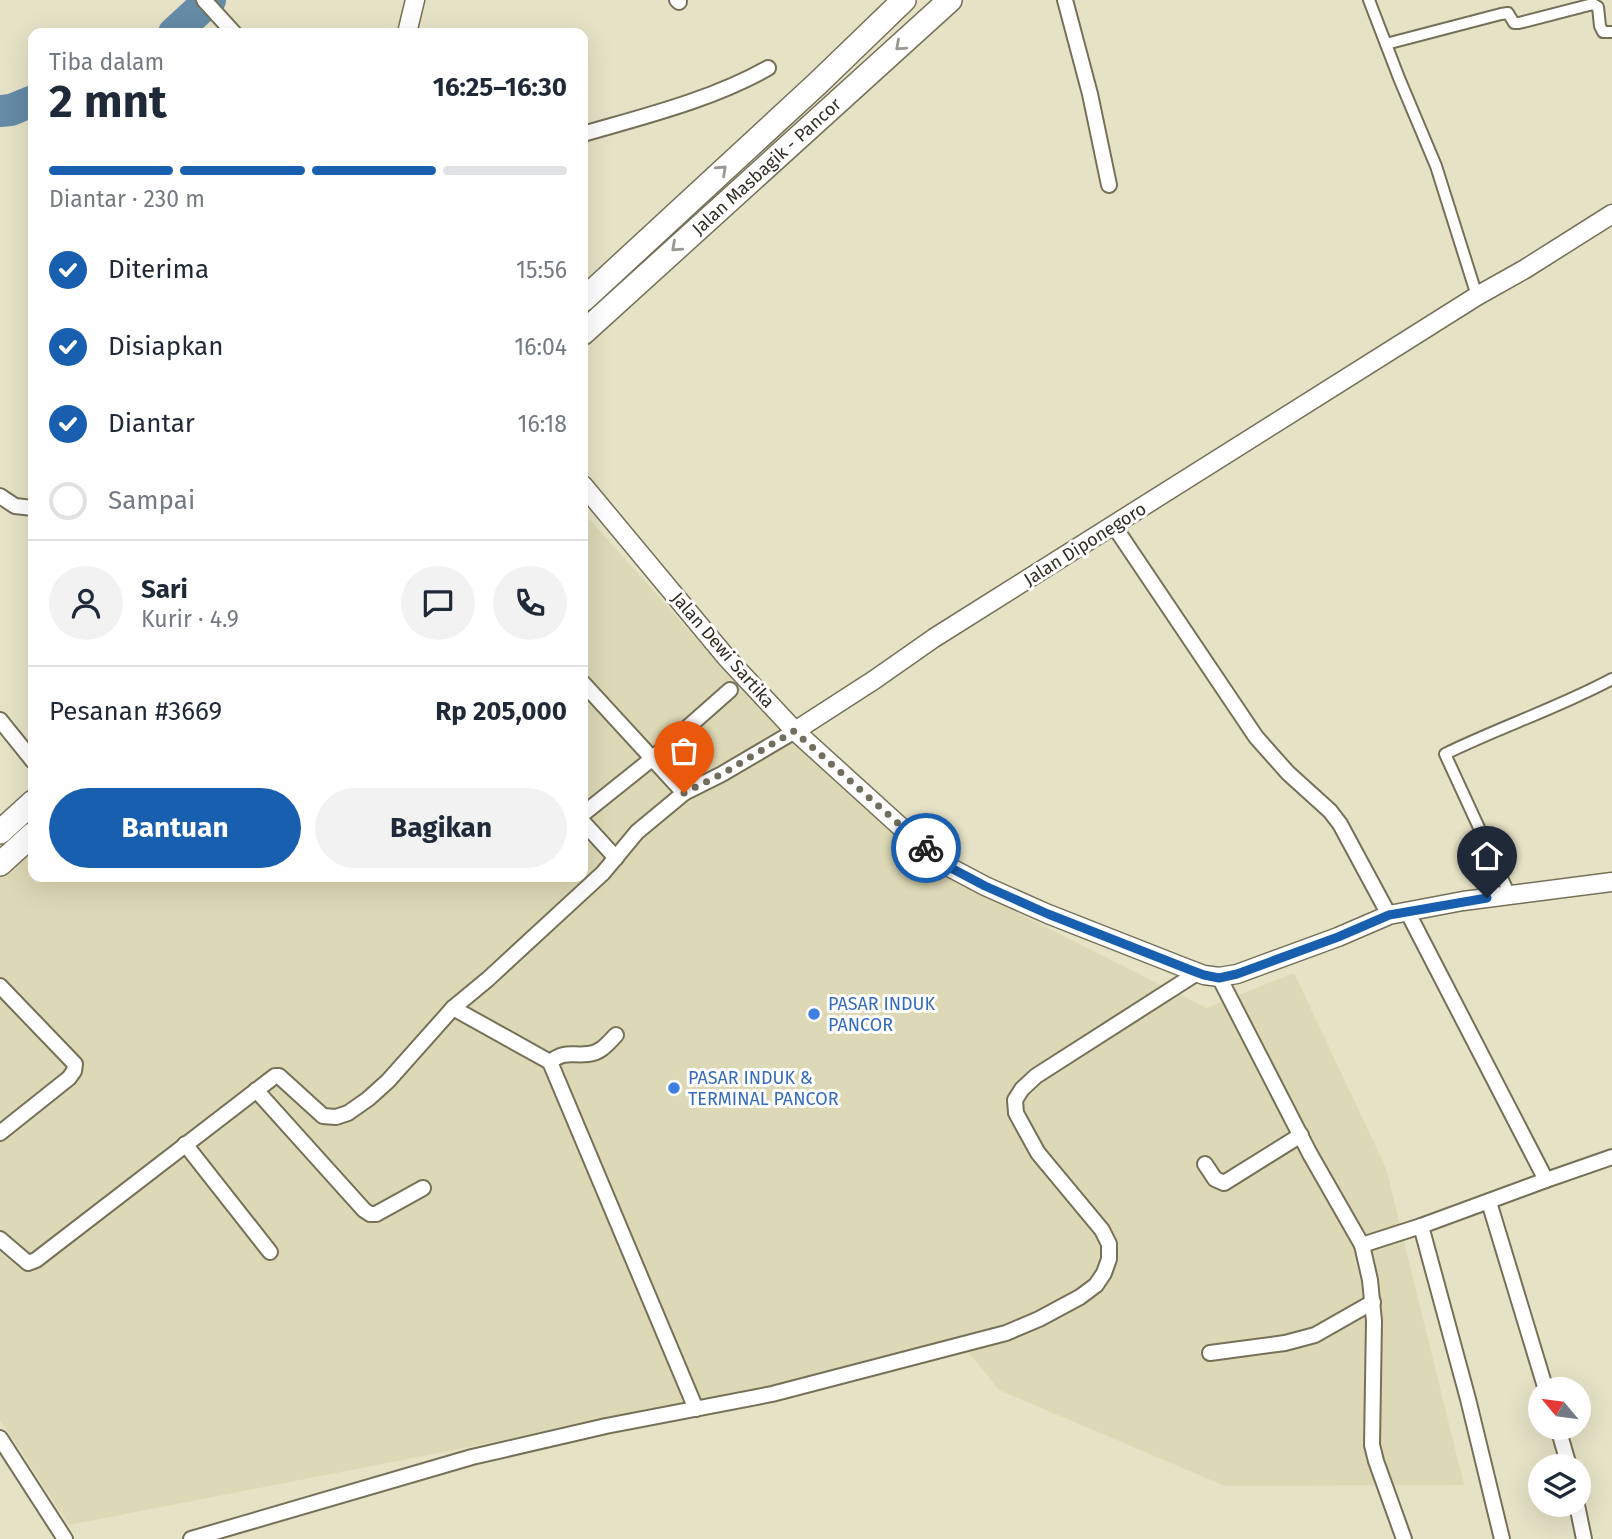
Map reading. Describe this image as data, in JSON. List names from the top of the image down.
{
  "streets": {
    "main road": ["Jalan Masbagik - Pancor"],
    "street": ["Jalan Diponegoro", "Jalan Dewi Sartika"]
  },
  "crossings": [
    ["Jalan Diponegoro", "Jalan Dewi Sartika"]
  ],
  "places": ["PASAR INDUK PANCOR", "PASAR INDUK & TERMINAL PANCOR"],
  "north": "top left",
  "page": {
    "heading": ["2 mnt", "Tiba dalam", "16:25–16:30"],
    "panel": [
      "Sari",
      "Kurir · 4.9",
      "Pesanan #3669",
      "Rp 205,000"
    ],
    "bar": "Diantar · 230 m",
    "list": [
      ["Diterima", "15:56"],
      ["Disiapkan", "16:04"],
      ["Diantar", "16:18"],
      "Sampai"
    ],
    "buttons": ["Bantuan", "Bagikan"]
  }
}
